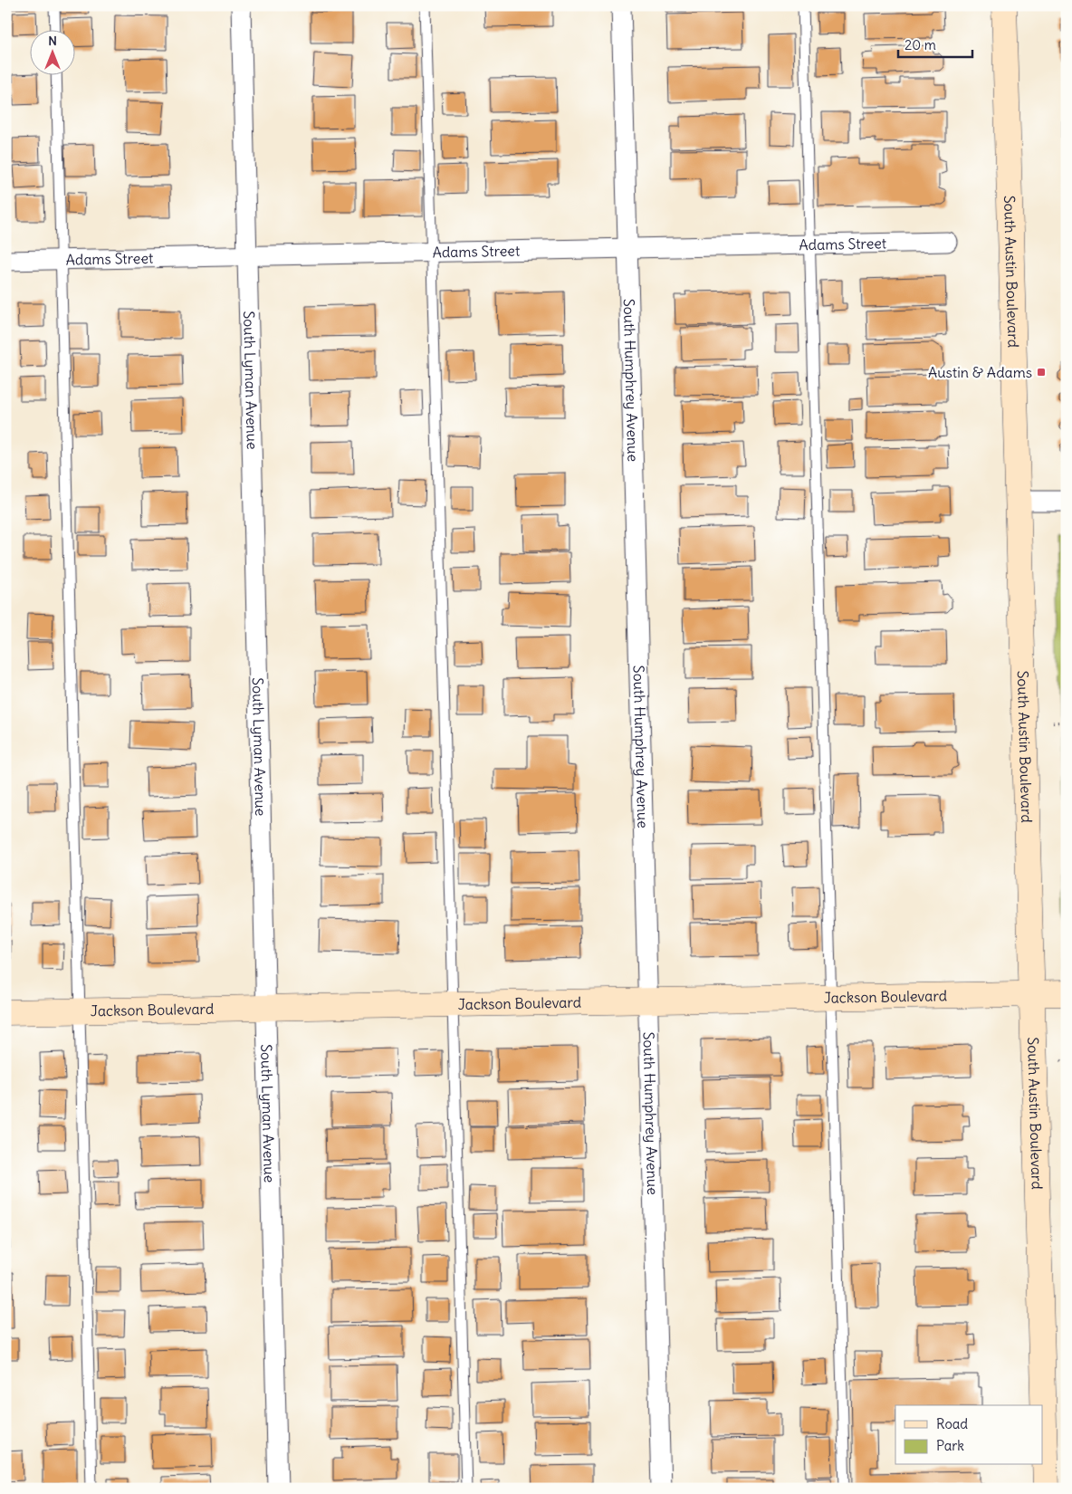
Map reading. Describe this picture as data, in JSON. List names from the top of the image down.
{
  "streets": {
    "street": [
      "Adams Street",
      "South Austin Boulevard",
      "South Lyman Avenue",
      "South Humphrey Avenue",
      "Jackson Boulevard"
    ]
  },
  "crossings": [
    ["Adams Street", "South Lyman Avenue"],
    ["Adams Street", "South Humphrey Avenue"],
    ["South Austin Boulevard", "Jackson Boulevard"],
    ["South Lyman Avenue", "Jackson Boulevard"],
    ["South Humphrey Avenue", "Jackson Boulevard"]
  ],
  "places": {
    "transit": ["Austin & Adams"]
  },
  "legend": ["Road", "Park"],
  "scale_bar": "20 m",
  "north": "top"
}
